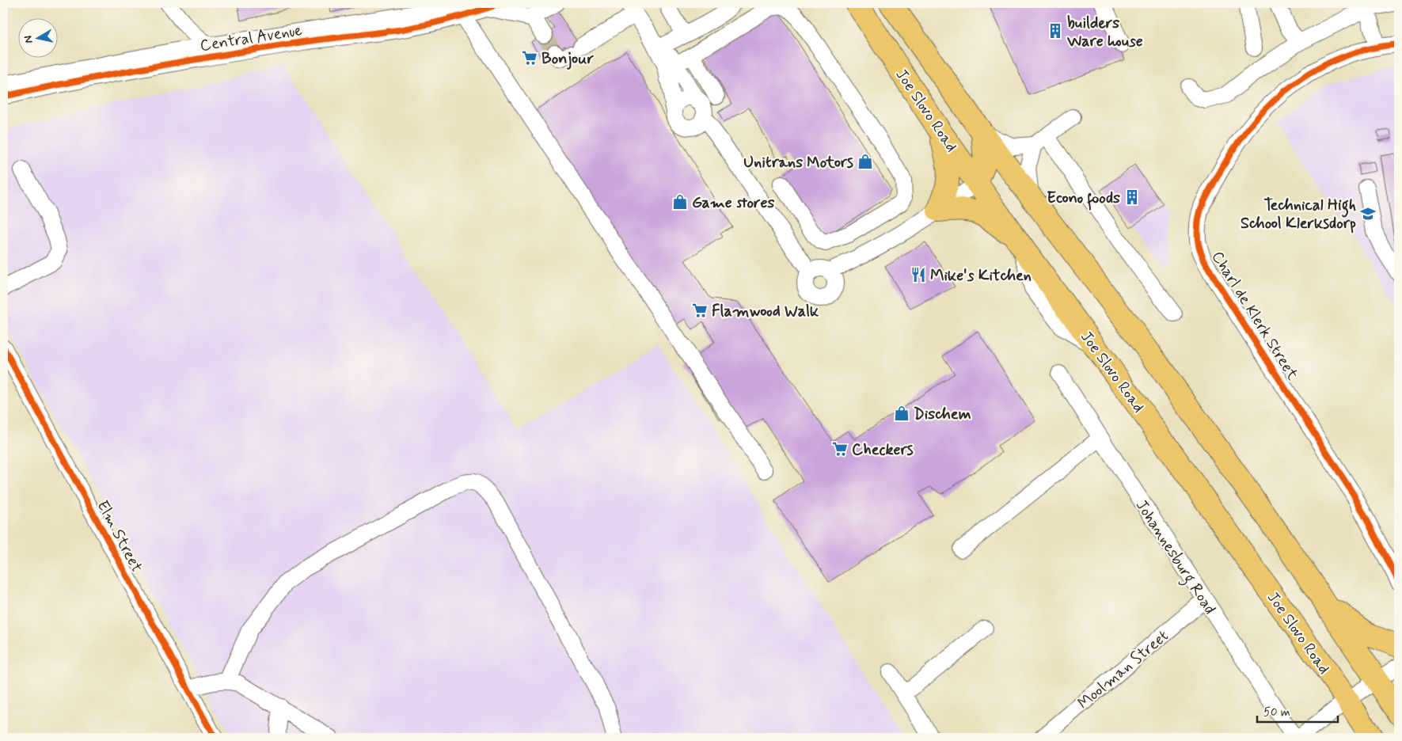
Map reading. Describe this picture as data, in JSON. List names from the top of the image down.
{
  "streets": {
    "highway": ["Joe Slovo Road"],
    "street": [
      "Central Avenue",
      "Charl de Klerk Street",
      "Elm Street",
      "Johannesburg Road",
      "Moolman Street"
    ]
  },
  "crossings": [
    ["Johannesburg Road", "Moolman Street"]
  ],
  "places": {
    "building": ["builders Ware house", "Econo foods"],
    "supermarket": ["Bonjour", "Flamwood Walk", "Checkers"],
    "shop": ["Unitrans Motors", "Game stores", "Dischem"],
    "school or university": ["Technical High School Klerksdorp"],
    "restaurant": ["Mike's Kitchen"]
  },
  "scale_bar": "50 m",
  "north": "left"
}
